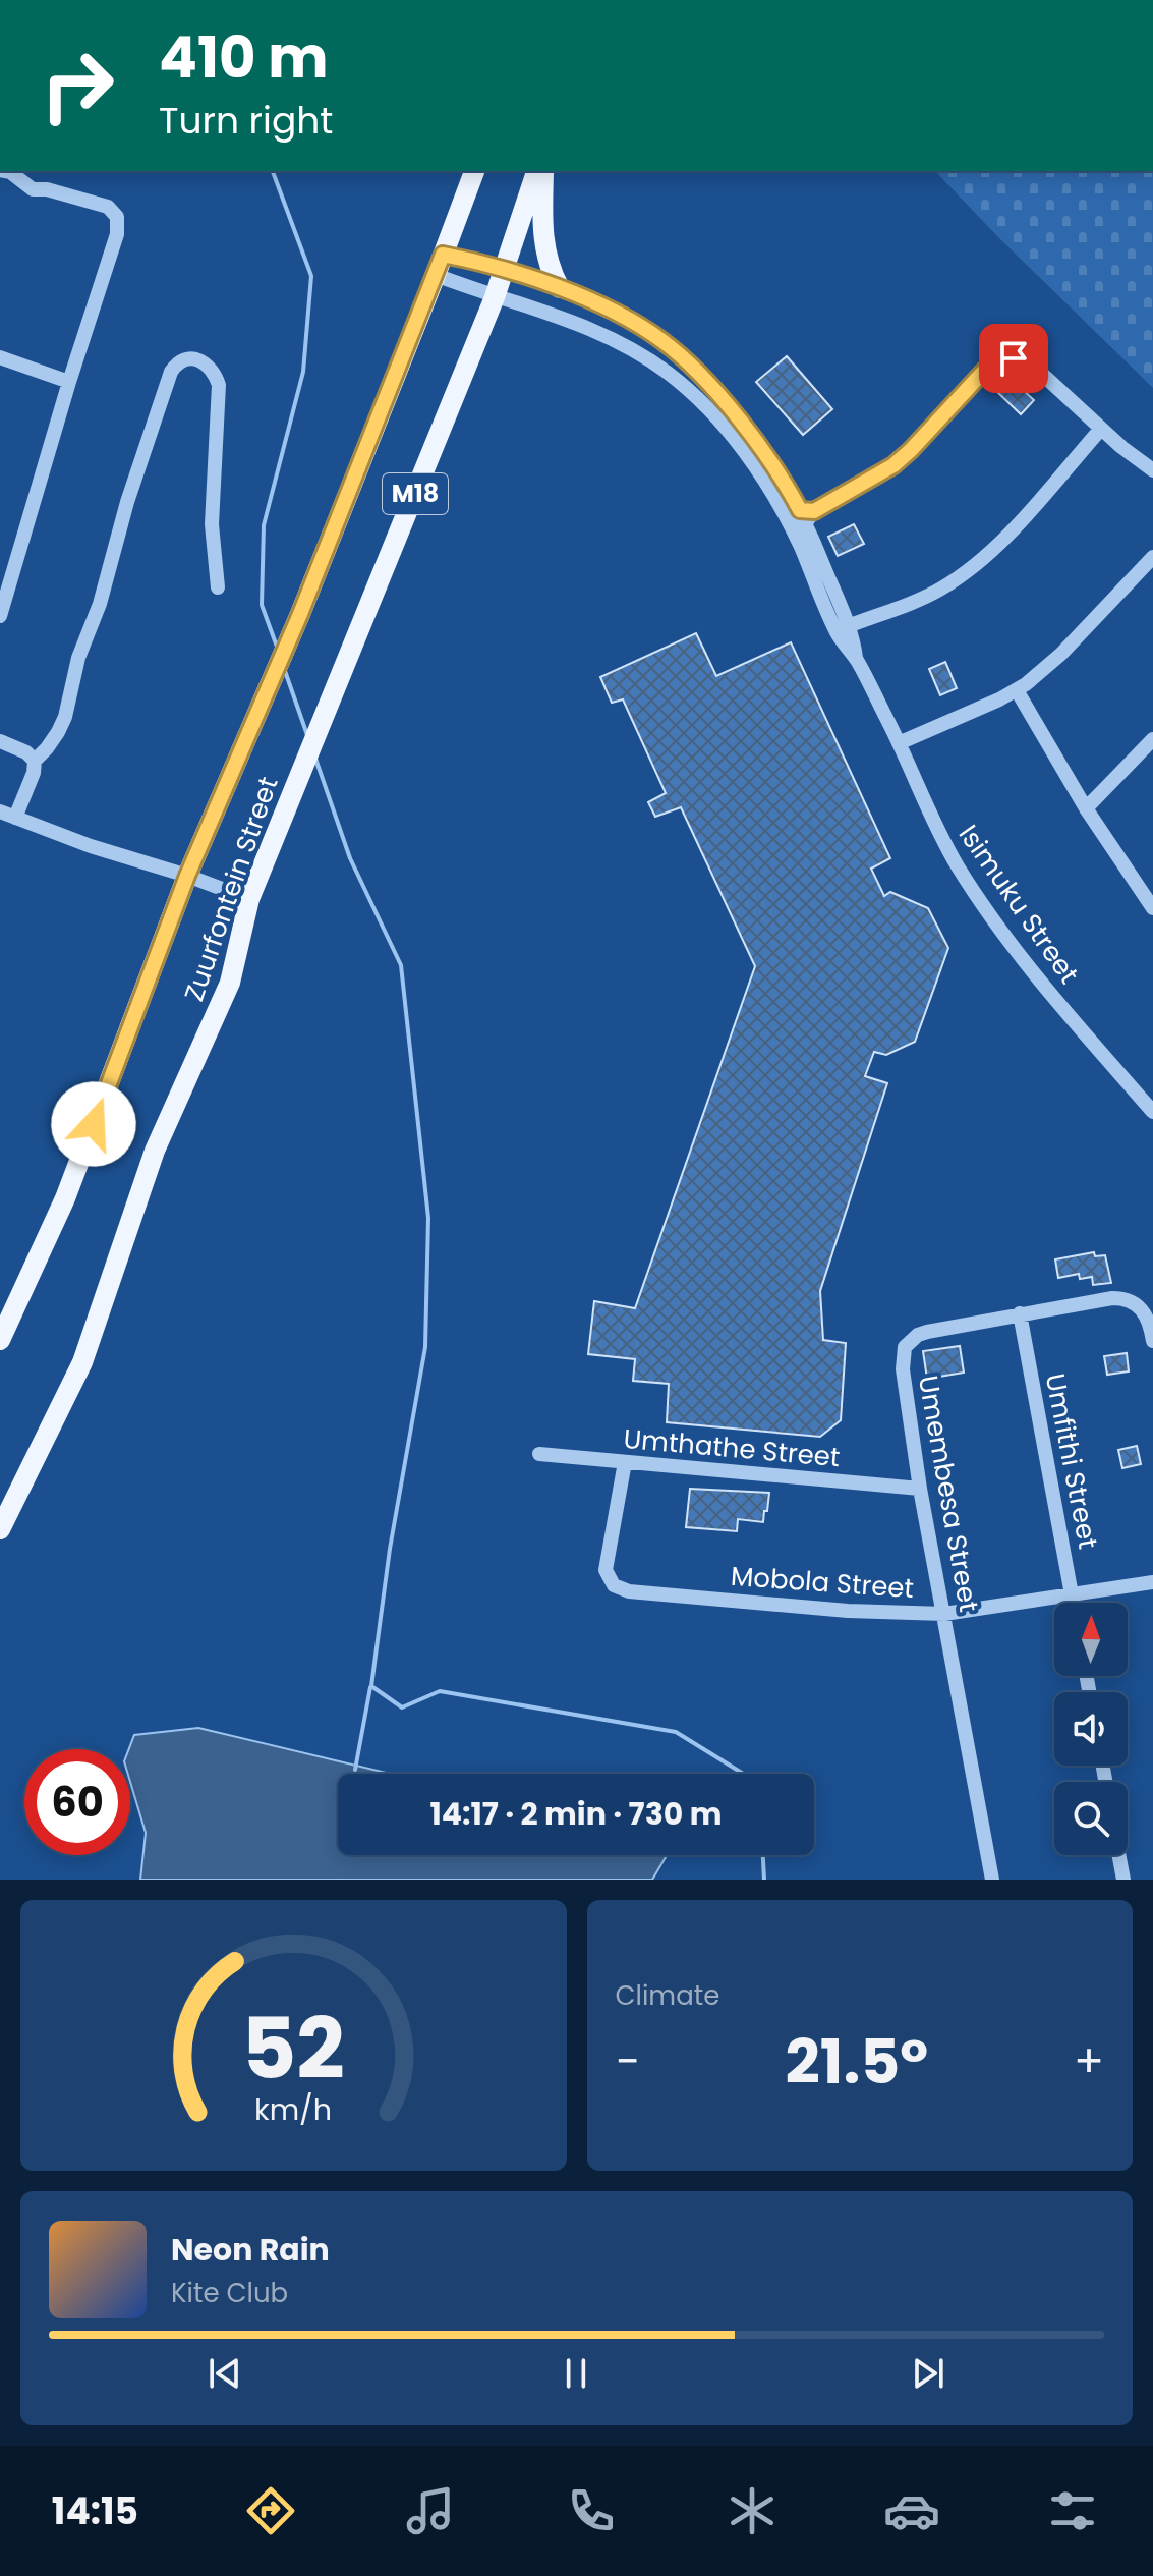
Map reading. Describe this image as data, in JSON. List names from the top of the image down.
{
  "streets": {
    "main road": ["M18", "Zuurfontein Street"],
    "street": [
      "Isimuku Street",
      "Umthathe Street",
      "Umfithi Street",
      "Umembesa Street",
      "Mobola Street"
    ]
  },
  "crossings": [
    ["Zuurfontein Street", "Isimuku Street"],
    ["Umthathe Street", "Umembesa Street"],
    ["Umthathe Street", "Mobola Street"],
    ["Umfithi Street", "Umembesa Street"],
    ["Umfithi Street", "Mobola Street"],
    ["Umembesa Street", "Mobola Street"]
  ],
  "north": "top",
  "page": {
    "turn": ["410 m", "Turn right"],
    "limit": "60",
    "trip": "14:17 · 2 min · 730 m",
    "tile": "Climate",
    "heat": ["−", "21.5°", "+"],
    "song": ["Neon Rain", "Kite Club"],
    "tabs": "14:15",
    "gauge": ["52", "km/h"]
  }
}
